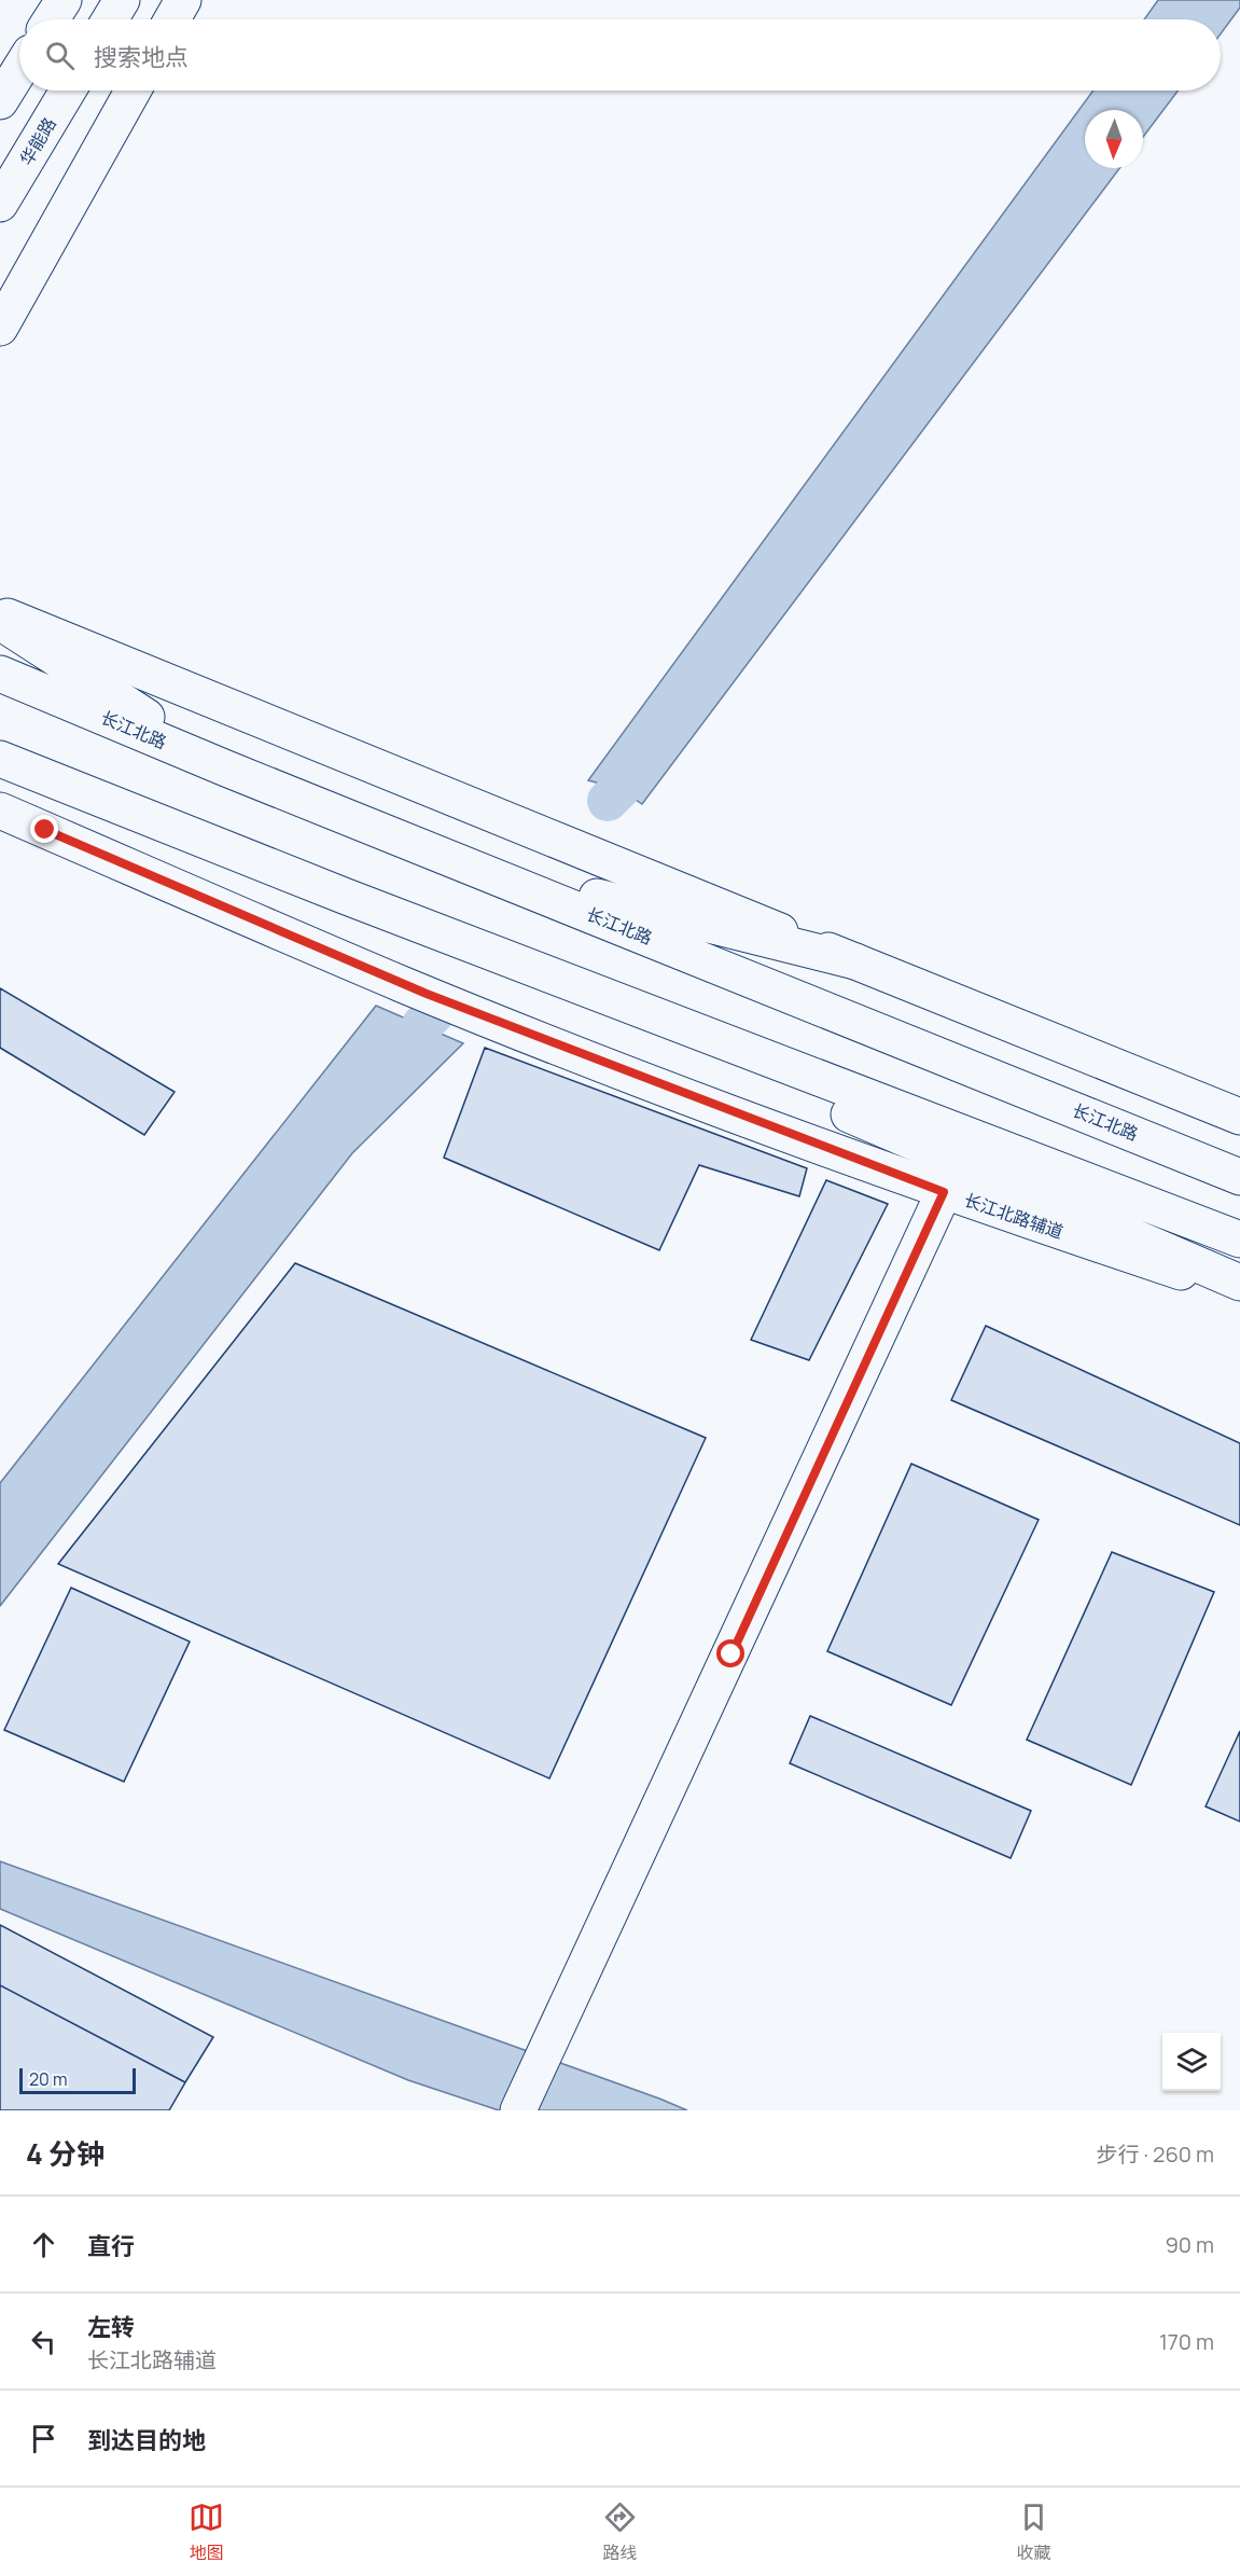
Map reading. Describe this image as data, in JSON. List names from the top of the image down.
{
  "streets": {
    "main road": ["华能路", "长江北路", "长江北路辅道"]
  },
  "scale_bar": "20 m",
  "north": "bottom",
  "page": {
    "search": "搜索地点",
    "scale": "20 m",
    "heading": ["4 分钟", "步行 · 260 m"],
    "list": [
      ["直行", "90 m"],
      ["左转", "长江北路辅道", "170 m"],
      "到达目的地"
    ],
    "nav": ["地图", "路线", "收藏"]
  }
}
